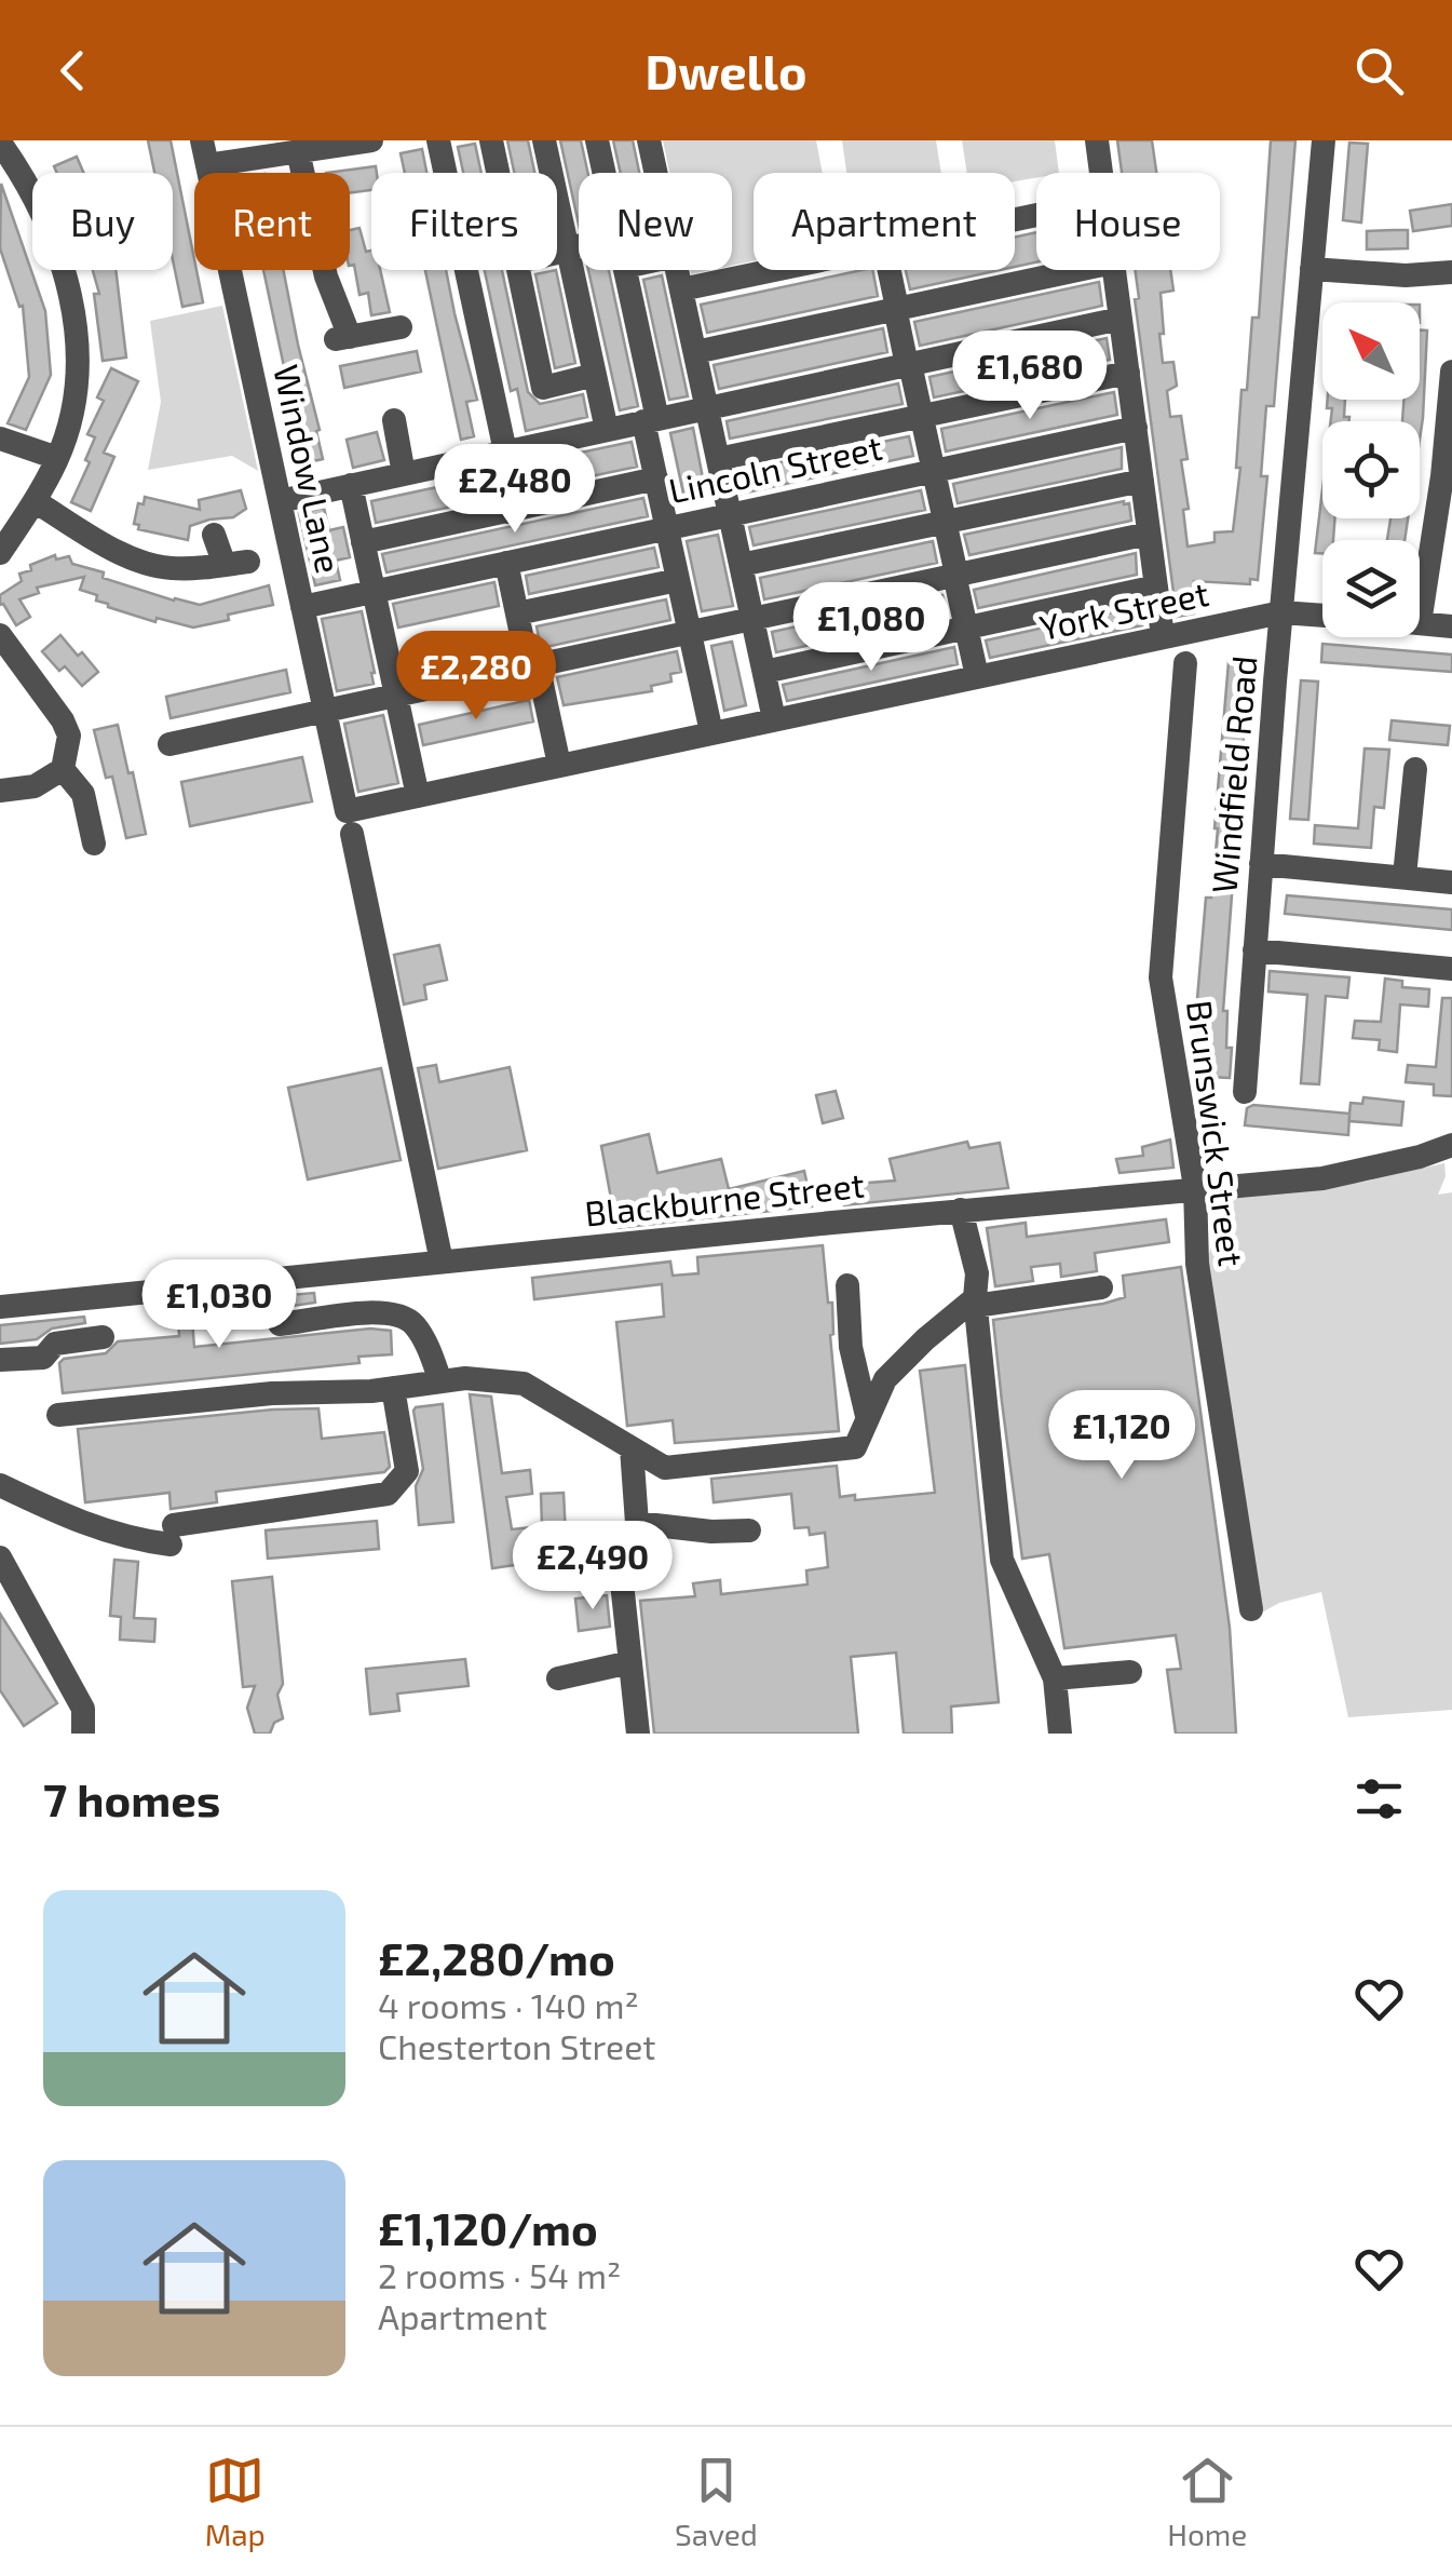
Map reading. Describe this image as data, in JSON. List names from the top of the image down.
{
  "streets": {
    "street": [
      "Lincoln Street",
      "Window Lane",
      "York Street",
      "Windfield Road",
      "Brunswick Street",
      "Blackburne Street"
    ]
  },
  "crossings": [
    ["Lincoln Street", "Window Lane"],
    ["Window Lane", "York Street"],
    ["Window Lane", "Blackburne Street"],
    ["York Street", "Windfield Road"],
    ["Brunswick Street", "Blackburne Street"]
  ],
  "north": "top left",
  "page": {
    "header": "Dwello",
    "chip": [
      "Buy",
      "Rent",
      "Filters",
      "New",
      "Apartment",
      "House"
    ],
    "price": [
      "£1,680",
      "£2,480",
      "£1,080",
      "£2,280",
      "£1,030",
      "£1,120",
      "£2,490"
    ],
    "heading": "7 homes",
    "list": [
      {
        "name": "£2,280/mo",
        "note": "4 rooms · 140 m² · Chesterton Street"
      },
      {
        "name": "£1,120/mo",
        "note": "2 rooms · 54 m² · Apartment"
      }
    ],
    "tabs": ["Map", "Saved", "Home"]
  }
}
